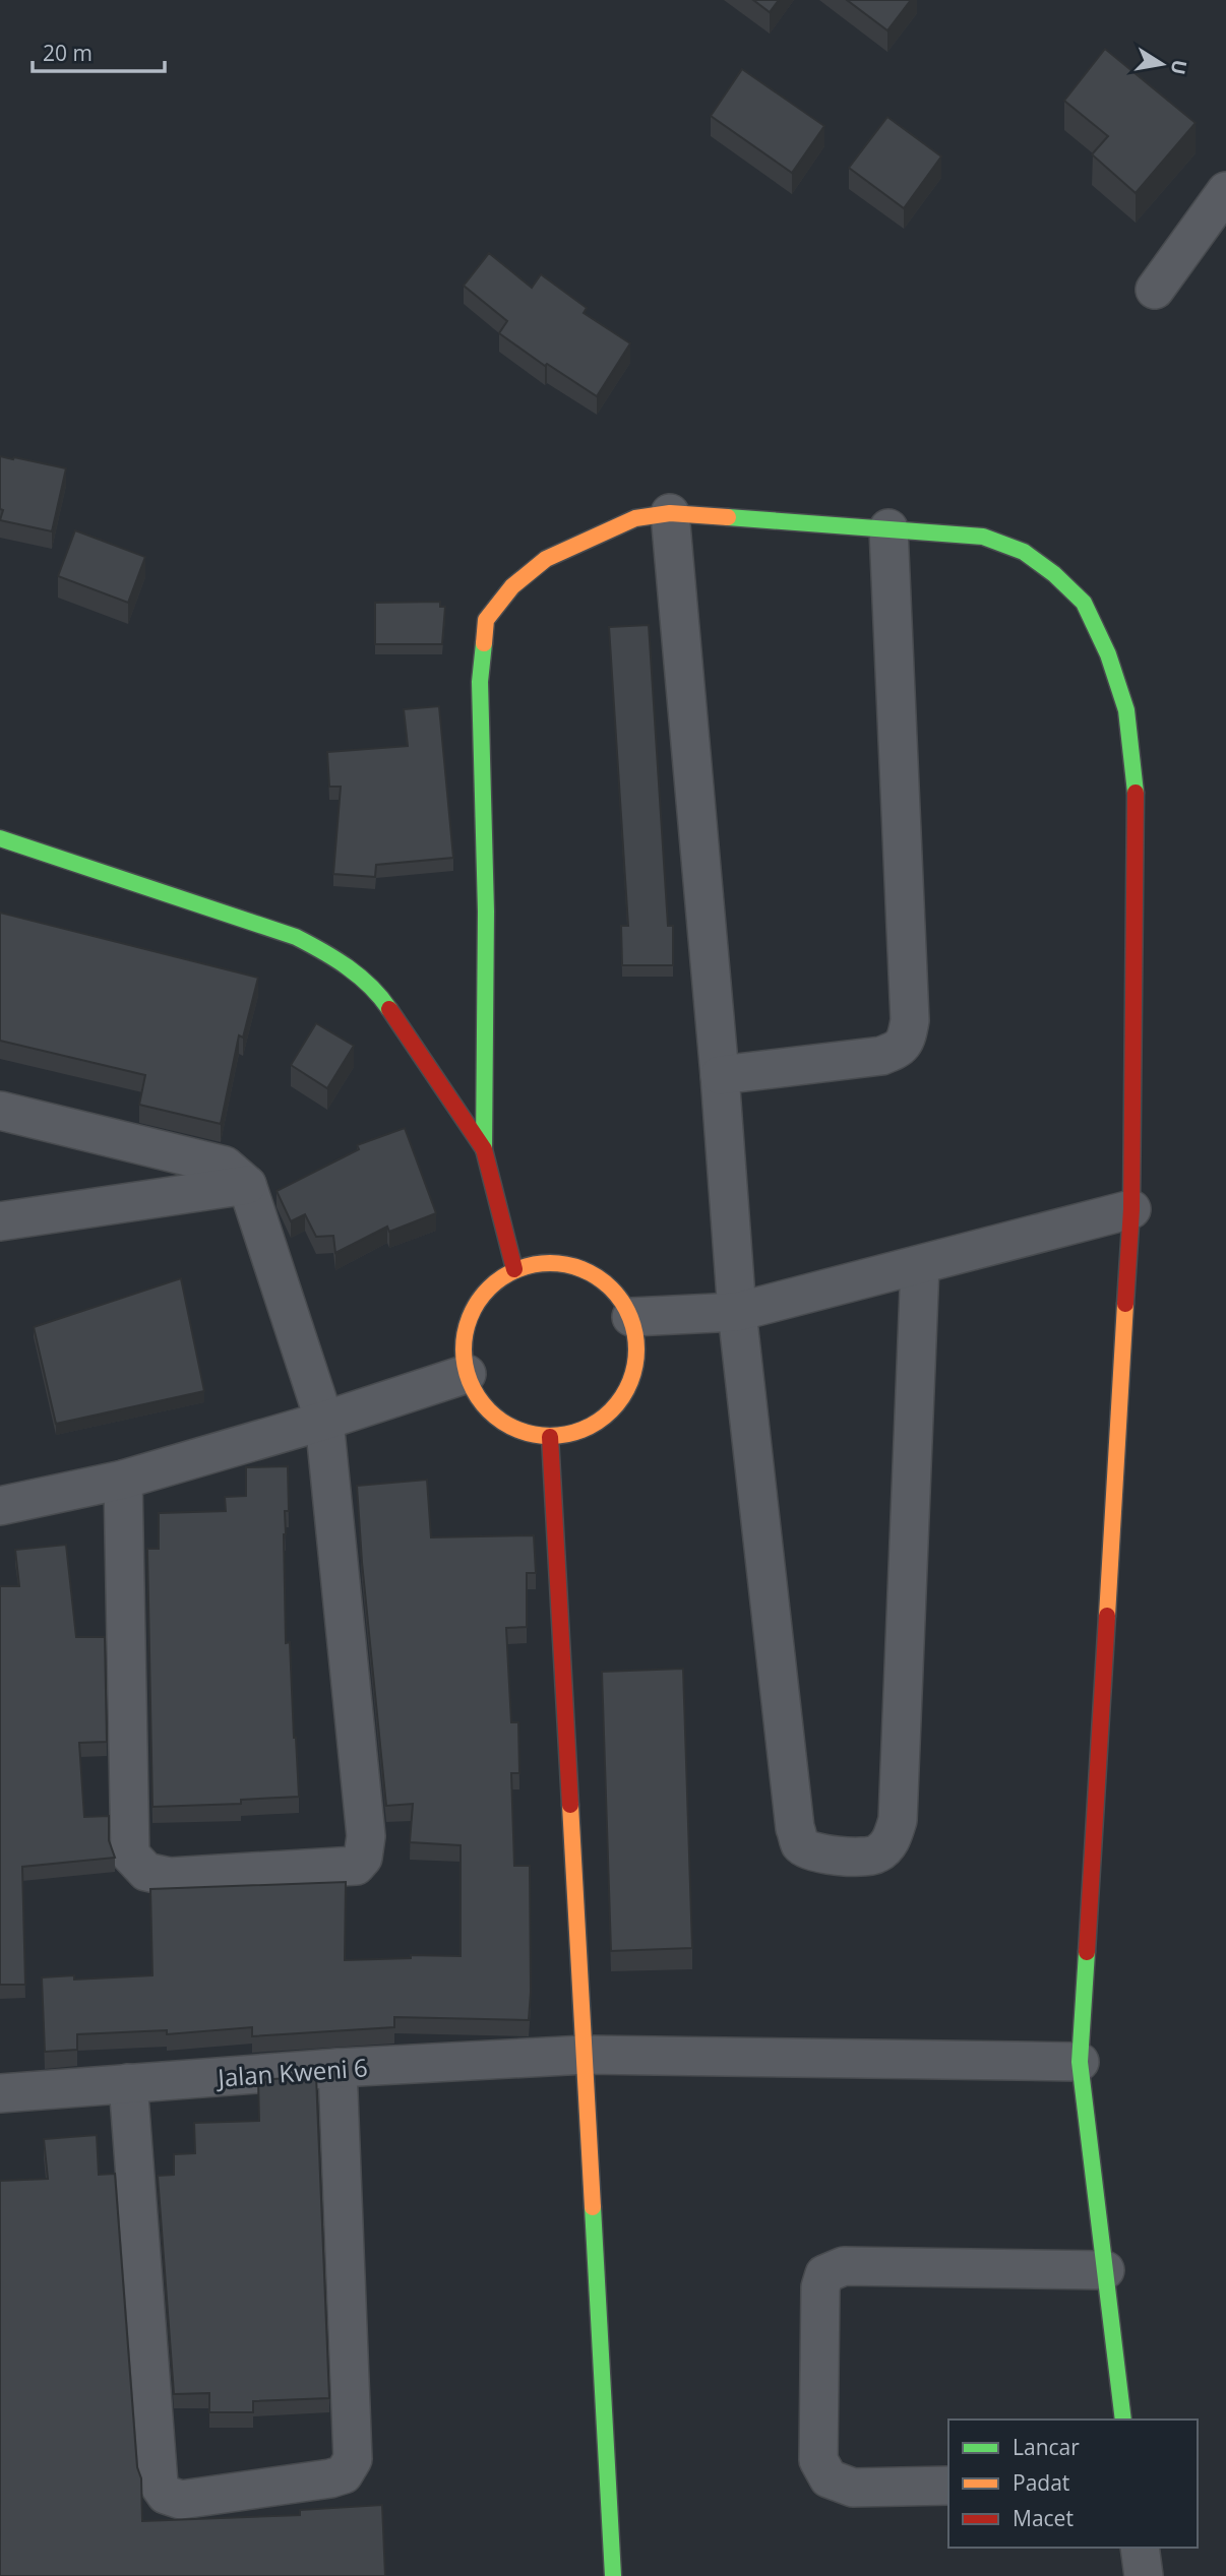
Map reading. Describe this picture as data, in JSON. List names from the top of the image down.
{
  "streets": {
    "street": ["Jalan Kweni 6"]
  },
  "legend": ["Lancar", "Padat", "Macet"],
  "scale_bar": "20 m",
  "north": "right"
}
